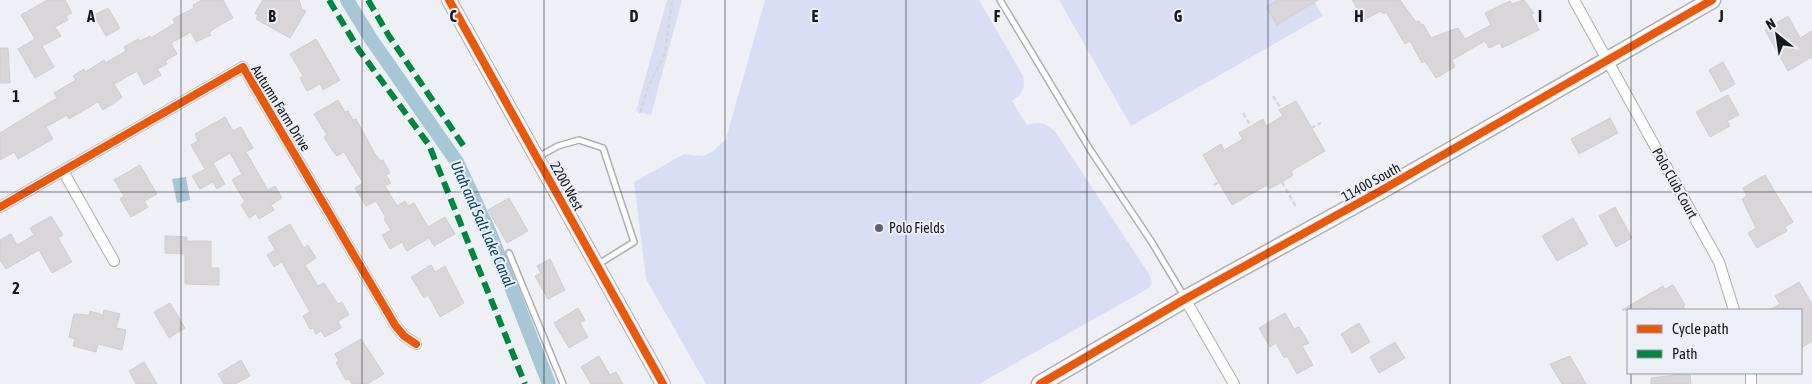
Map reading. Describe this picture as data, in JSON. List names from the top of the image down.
{
  "streets": {
    "main road": ["11400 South"],
    "street": ["Autumn Farm Drive", "Polo Club Court", "2200 West"]
  },
  "crossings": [
    ["11400 South", "Polo Club Court"]
  ],
  "water": ["Utah and Salt Lake Canal"],
  "places": ["Polo Fields"],
  "legend": ["Cycle path", "Path"],
  "north": "top left",
  "grid": {
    "columns": [
      "A",
      "B",
      "C",
      "D",
      "E",
      "F",
      "G",
      "H",
      "I",
      "J"
    ],
    "rows": ["1", "2"]
  }
}
